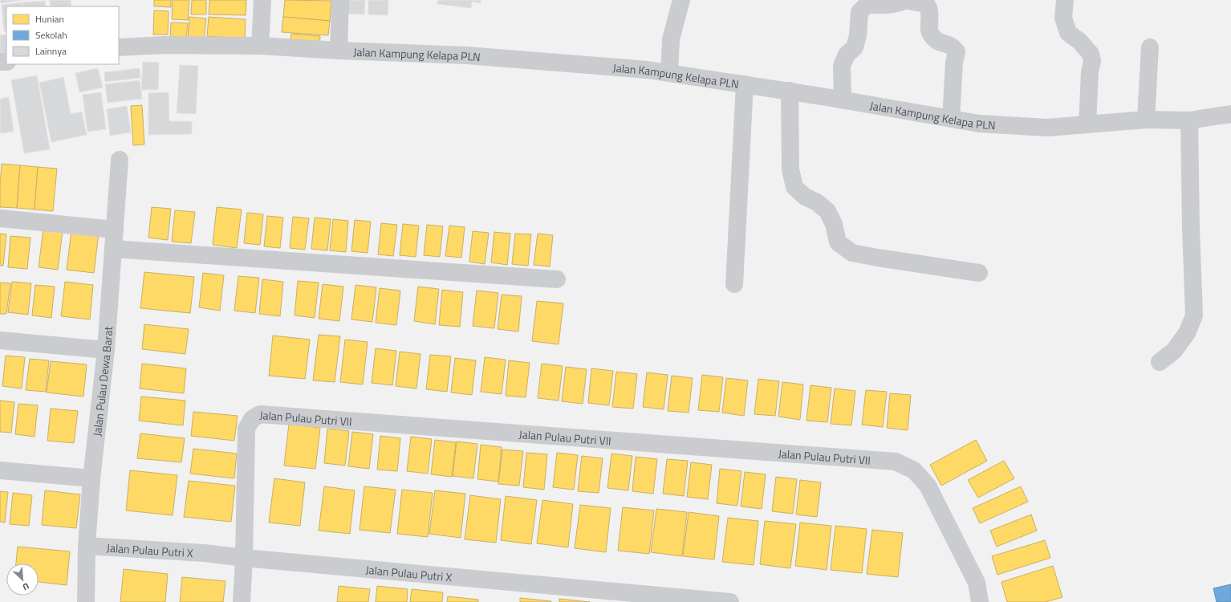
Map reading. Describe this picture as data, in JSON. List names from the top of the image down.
{
  "streets": {
    "street": [
      "Jalan Kampung Kelapa PLN",
      "Jalan Pulau Dewa Barat",
      "Jalan Pulau Putri VII",
      "Jalan Pulau Putri X"
    ]
  },
  "crossings": [
    ["Jalan Pulau Dewa Barat", "Jalan Pulau Putri X"],
    ["Jalan Pulau Putri VII", "Jalan Pulau Putri X"]
  ],
  "legend": ["Hunian", "Sekolah", "Lainnya"],
  "north": "bottom right"
}
